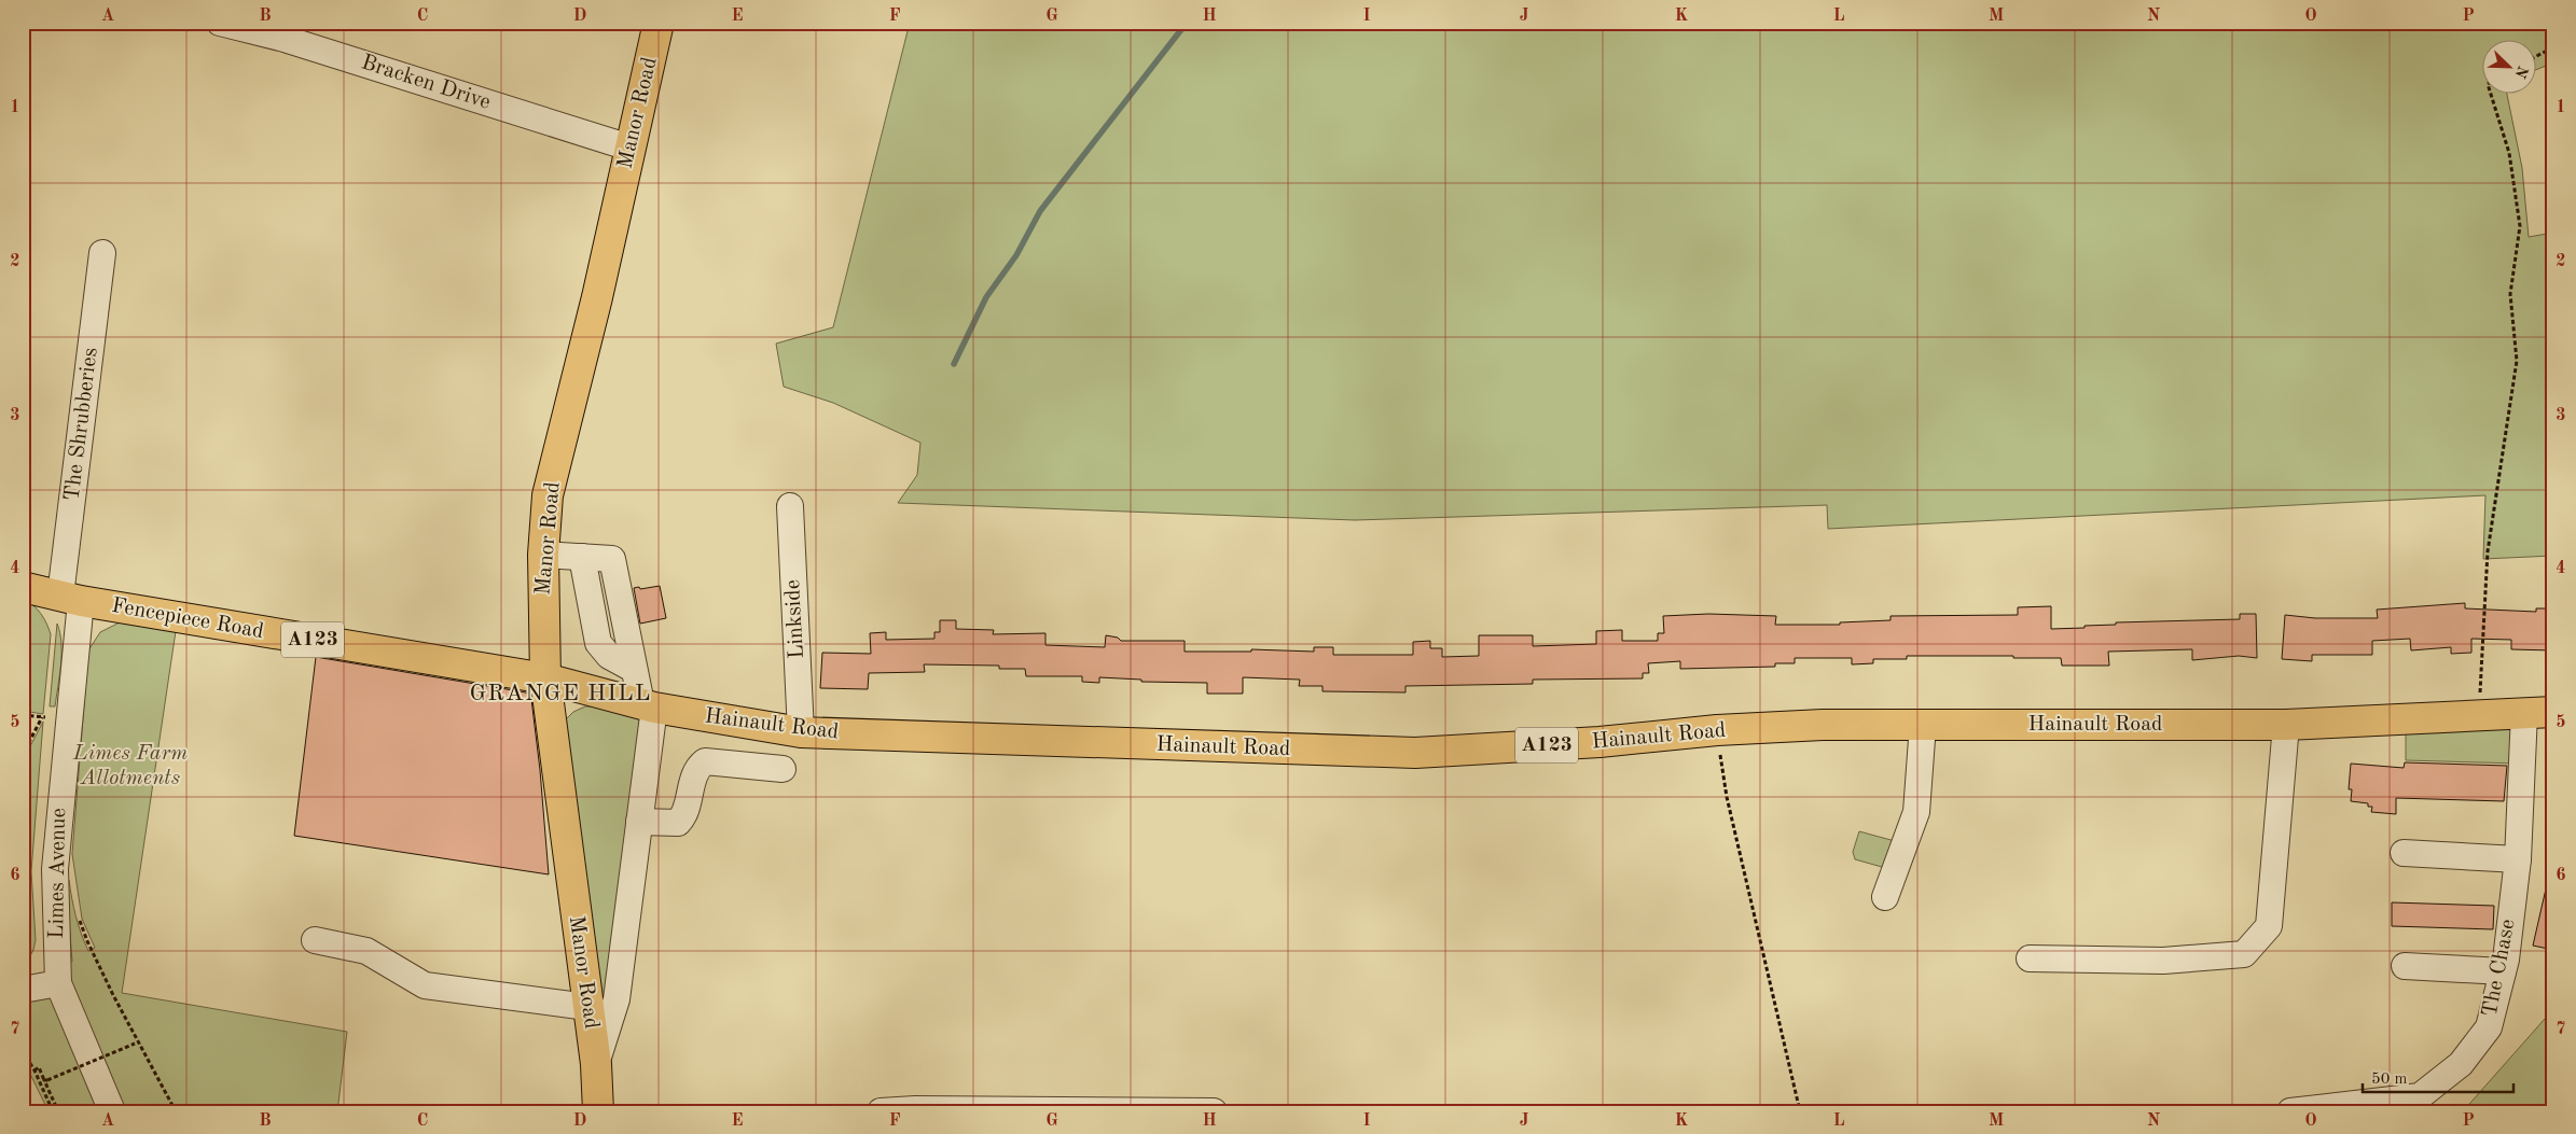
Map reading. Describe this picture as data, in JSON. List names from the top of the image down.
{
  "streets": {
    "main road": [
      "Manor Road",
      "Fencepiece Road",
      "A123",
      "Hainault Road"
    ],
    "street": [
      "Bracken Drive",
      "The Shrubberies",
      "Linkside",
      "Limes Avenue",
      "The Chase"
    ]
  },
  "crossings": [
    ["Bracken Drive", "Manor Road"],
    ["Manor Road", "Fencepiece Road"],
    ["Manor Road", "Hainault Road"],
    ["The Shrubberies", "Fencepiece Road"],
    ["The Shrubberies", "Limes Avenue"],
    ["Fencepiece Road", "Hainault Road"],
    ["Fencepiece Road", "Limes Avenue"],
    ["Linkside", "Hainault Road"],
    ["Hainault Road", "The Chase"]
  ],
  "districts": ["GRANGE HILL"],
  "parks": ["Limes Farm Allotments"],
  "scale_bar": "50 m",
  "north": "bottom right",
  "grid": {
    "columns": [
      "A",
      "B",
      "C",
      "D",
      "E",
      "F",
      "G",
      "H",
      "I",
      "J",
      "K",
      "L",
      "M",
      "N",
      "O",
      "P"
    ],
    "rows": [
      "1",
      "2",
      "3",
      "4",
      "5",
      "6",
      "7"
    ]
  }
}
